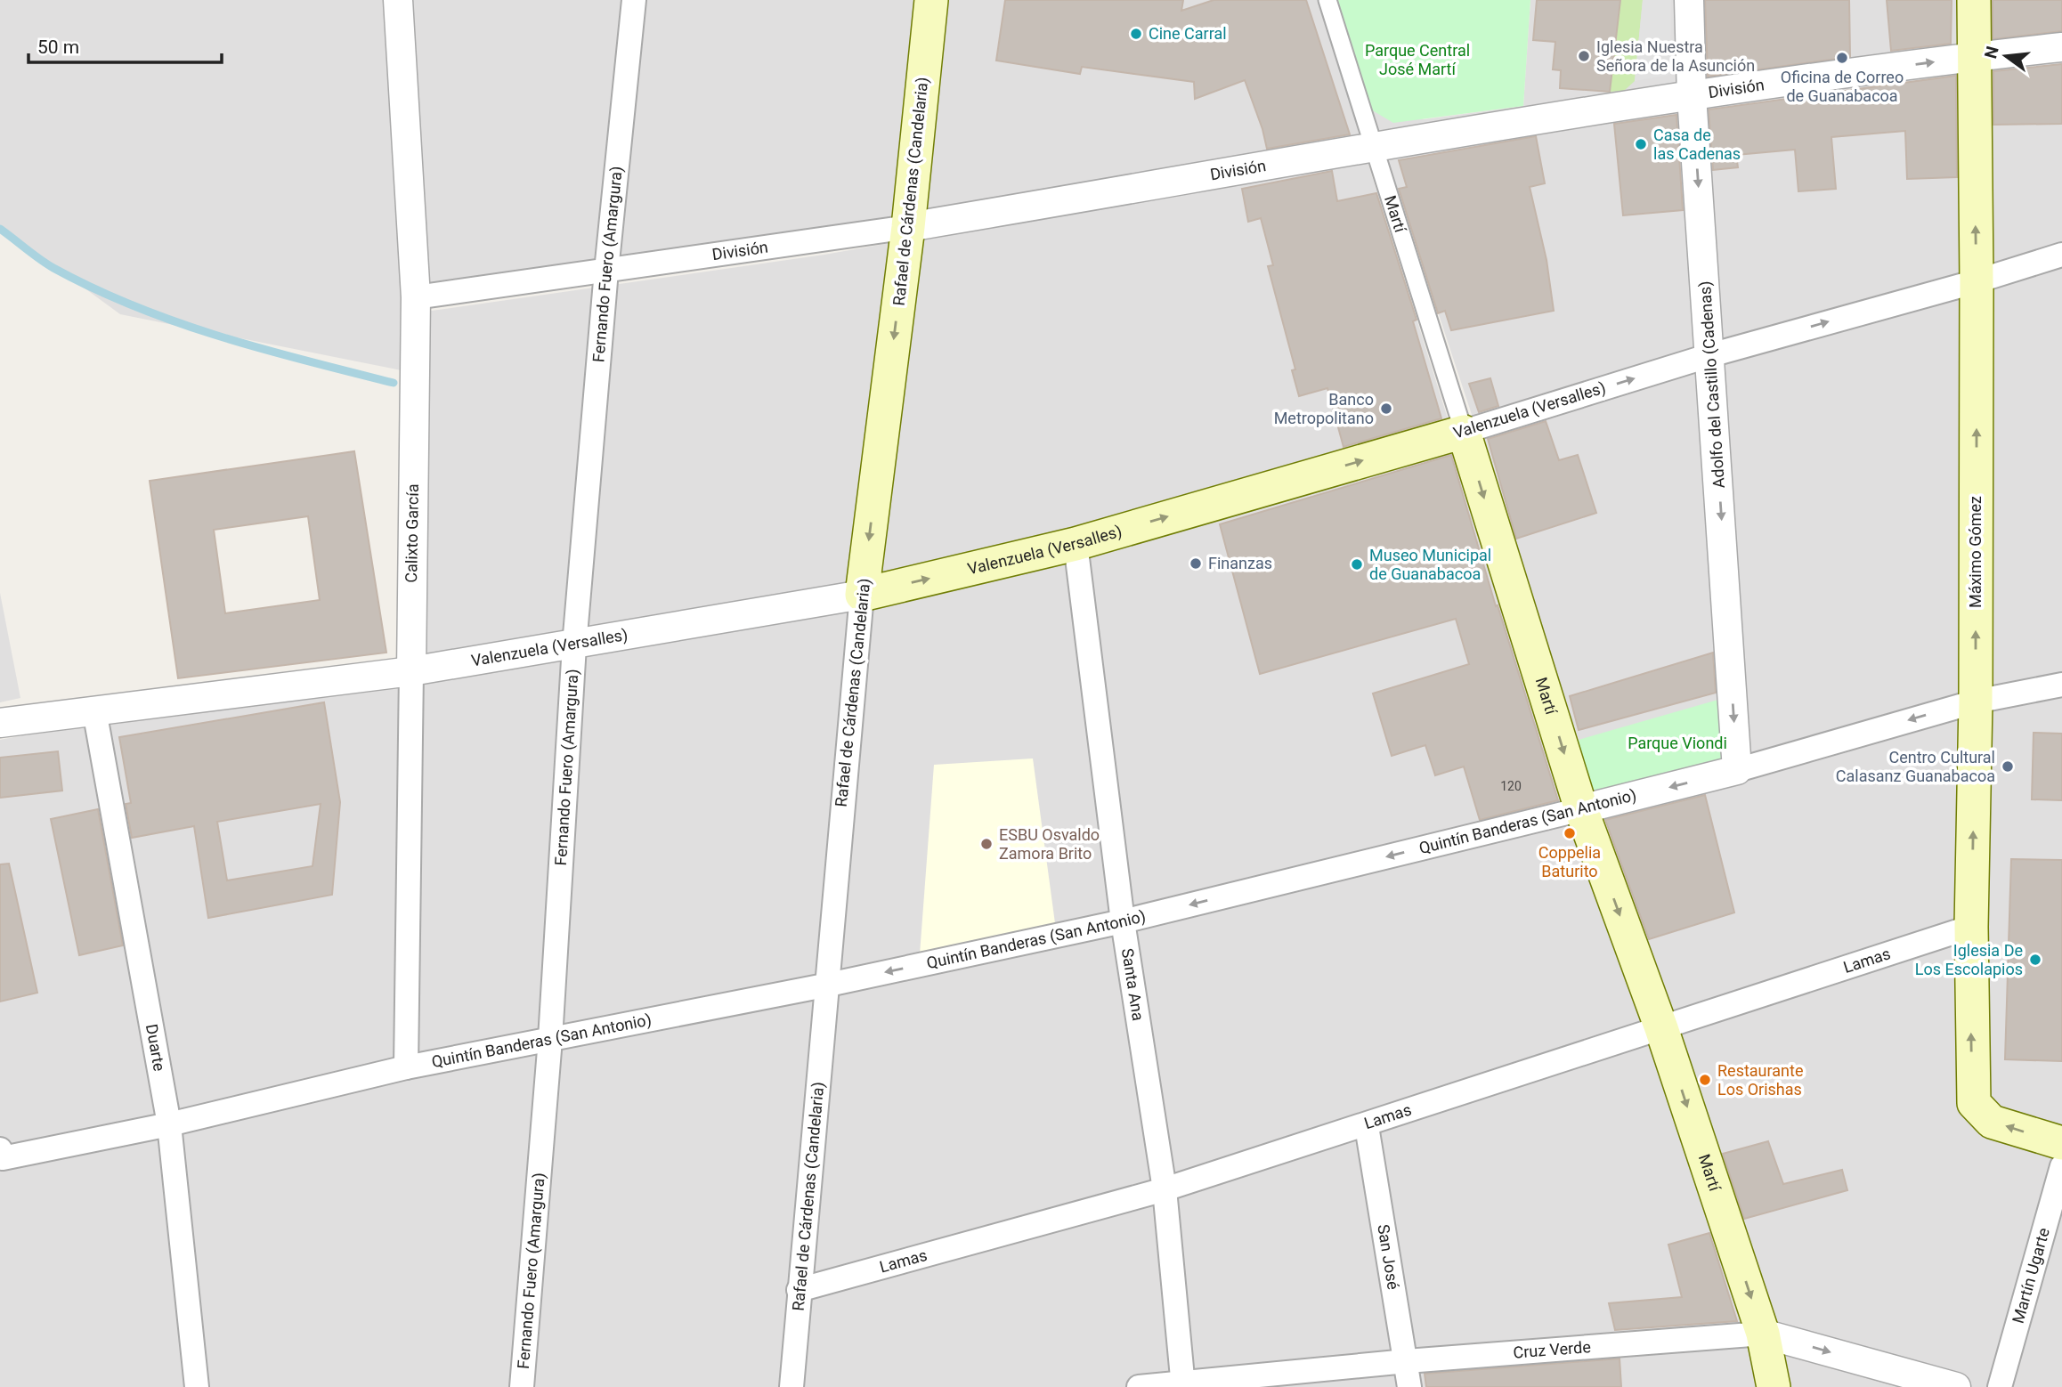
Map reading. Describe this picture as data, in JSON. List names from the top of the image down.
{
  "streets": {
    "main road": [
      "Rafael de Cárdenas (Candelaria)",
      "Martí",
      "Valenzuela (Versalles)",
      "Máximo Gómez"
    ],
    "street": [
      "División",
      "Fernando Fuero (Amargura)",
      "Adolfo del Castillo (Cadenas)",
      "Calixto García",
      "Quintín Banderas (San Antonio)",
      "Lamas",
      "Santa Ana",
      "Duarte",
      "San José",
      "Martín Ugarte",
      "Cruz Verde"
    ]
  },
  "crossings": [
    ["División", "Rafael de Cárdenas (Candelaria)"],
    ["División", "Martí"],
    ["División", "Fernando Fuero (Amargura)"],
    ["División", "Adolfo del Castillo (Cadenas)"],
    ["División", "Calixto García"],
    ["División", "Máximo Gómez"],
    ["Rafael de Cárdenas (Candelaria)", "Valenzuela (Versalles)"],
    ["Rafael de Cárdenas (Candelaria)", "Quintín Banderas (San Antonio)"],
    ["Rafael de Cárdenas (Candelaria)", "Lamas"],
    ["Martí", "Valenzuela (Versalles)"],
    ["Martí", "Quintín Banderas (San Antonio)"],
    ["Martí", "Lamas"],
    ["Martí", "Cruz Verde"],
    ["Fernando Fuero (Amargura)", "Valenzuela (Versalles)"],
    ["Fernando Fuero (Amargura)", "Quintín Banderas (San Antonio)"],
    ["Adolfo del Castillo (Cadenas)", "Valenzuela (Versalles)"],
    ["Adolfo del Castillo (Cadenas)", "Quintín Banderas (San Antonio)"],
    ["Valenzuela (Versalles)", "Calixto García"],
    ["Valenzuela (Versalles)", "Máximo Gómez"],
    ["Valenzuela (Versalles)", "Santa Ana"],
    ["Valenzuela (Versalles)", "Duarte"],
    ["Calixto García", "Quintín Banderas (San Antonio)"],
    ["Máximo Gómez", "Quintín Banderas (San Antonio)"],
    ["Máximo Gómez", "Lamas"],
    ["Quintín Banderas (San Antonio)", "Santa Ana"],
    ["Quintín Banderas (San Antonio)", "Duarte"],
    ["Lamas", "Santa Ana"],
    ["Lamas", "San José"],
    ["Santa Ana", "Cruz Verde"],
    ["San José", "Cruz Verde"]
  ],
  "one_way": [
    "Martí",
    "Adolfo del Castillo (Cadenas)",
    "Valenzuela (Versalles)",
    "Máximo Gómez",
    "Quintín Banderas (San Antonio)"
  ],
  "parks": ["Parque Central José Martí", "Parque Viondi"],
  "places": [
    "Cine Carral",
    "Iglesia Nuestra Señora de la Asunción",
    "Oficina de Correo de Guanabacoa",
    "Casa de las Cadenas",
    "Banco Metropolitano",
    "Finanzas",
    "Museo Municipal de Guanabacoa",
    "Centro Cultural Calasanz Guanabacoa",
    "Coppelia Baturito",
    "ESBU Osvaldo Zamora Brito",
    "Iglesia De Los Escolapios",
    "Restaurante Los Orishas"
  ],
  "house_numbers": ["120"],
  "scale_bar": "50 m",
  "north": "left"
}
